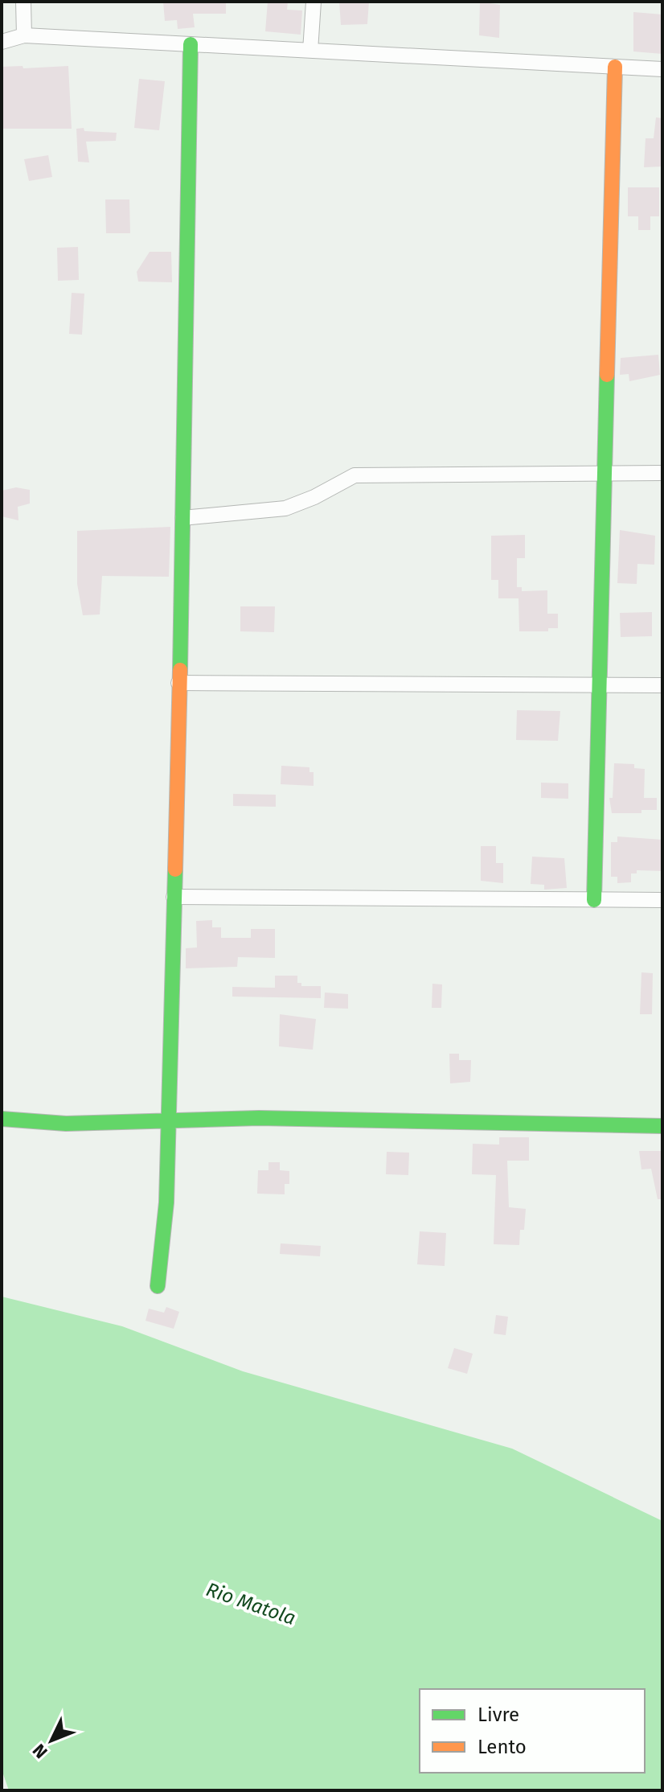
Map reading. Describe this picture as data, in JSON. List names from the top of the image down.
{
  "water": ["Rio Matola"],
  "legend": ["Livre", "Lento"],
  "north": "bottom left"
}
